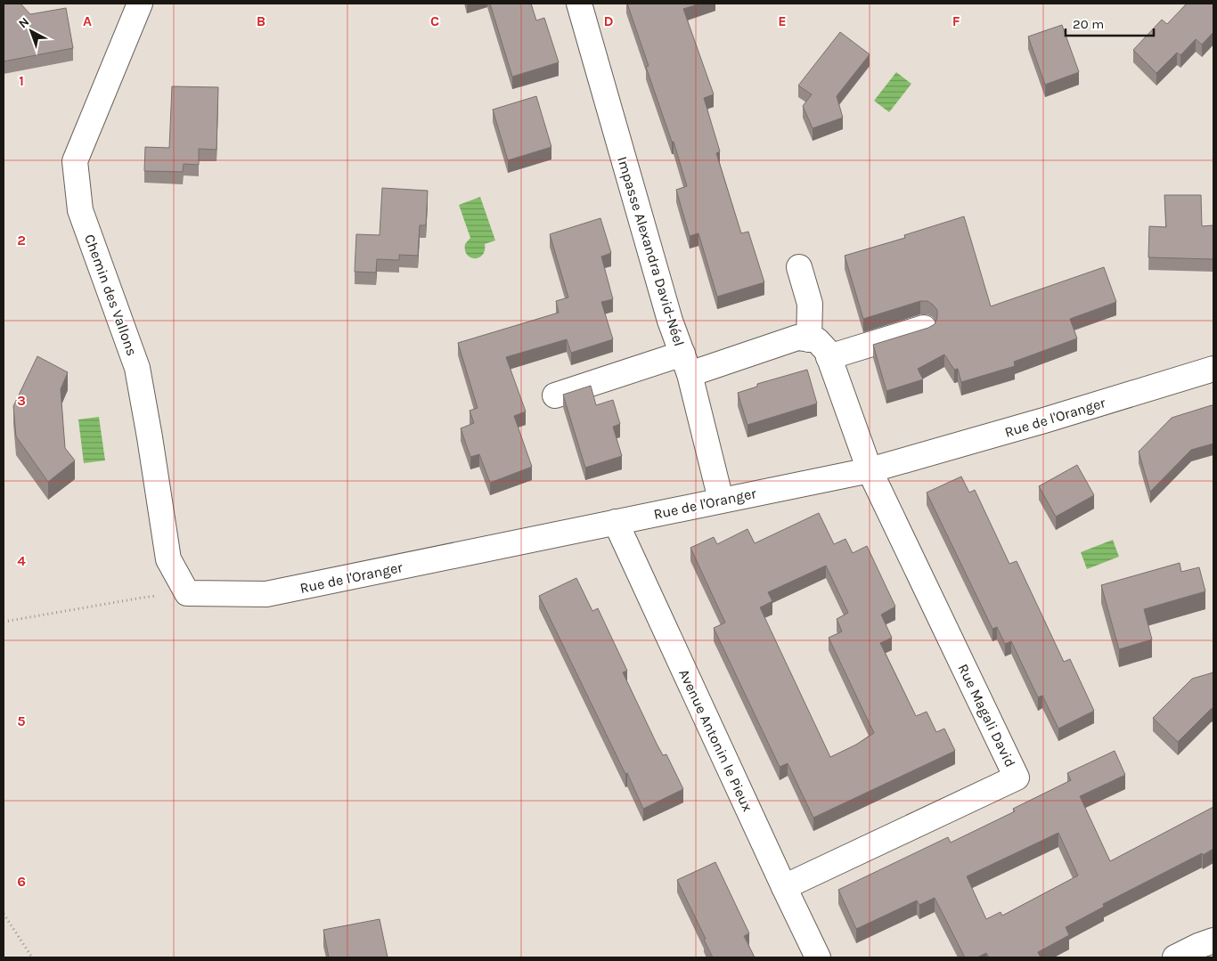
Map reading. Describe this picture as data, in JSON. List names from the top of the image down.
{
  "streets": {
    "street": [
      "Impasse Alexandra David-Néel",
      "Chemin des Vallons",
      "Rue de l'Oranger",
      "Rue Magali David",
      "Avenue Antonin le Pieux"
    ]
  },
  "crossings": [
    ["Impasse Alexandra David-Néel", "Rue de l'Oranger"],
    ["Chemin des Vallons", "Rue de l'Oranger"],
    ["Rue de l'Oranger", "Rue Magali David"],
    ["Rue de l'Oranger", "Avenue Antonin le Pieux"],
    ["Rue Magali David", "Avenue Antonin le Pieux"]
  ],
  "scale_bar": "20 m",
  "north": "top left",
  "grid": {
    "columns": [
      "A",
      "B",
      "C",
      "D",
      "E",
      "F"
    ],
    "rows": [
      "1",
      "2",
      "3",
      "4",
      "5",
      "6"
    ]
  }
}
